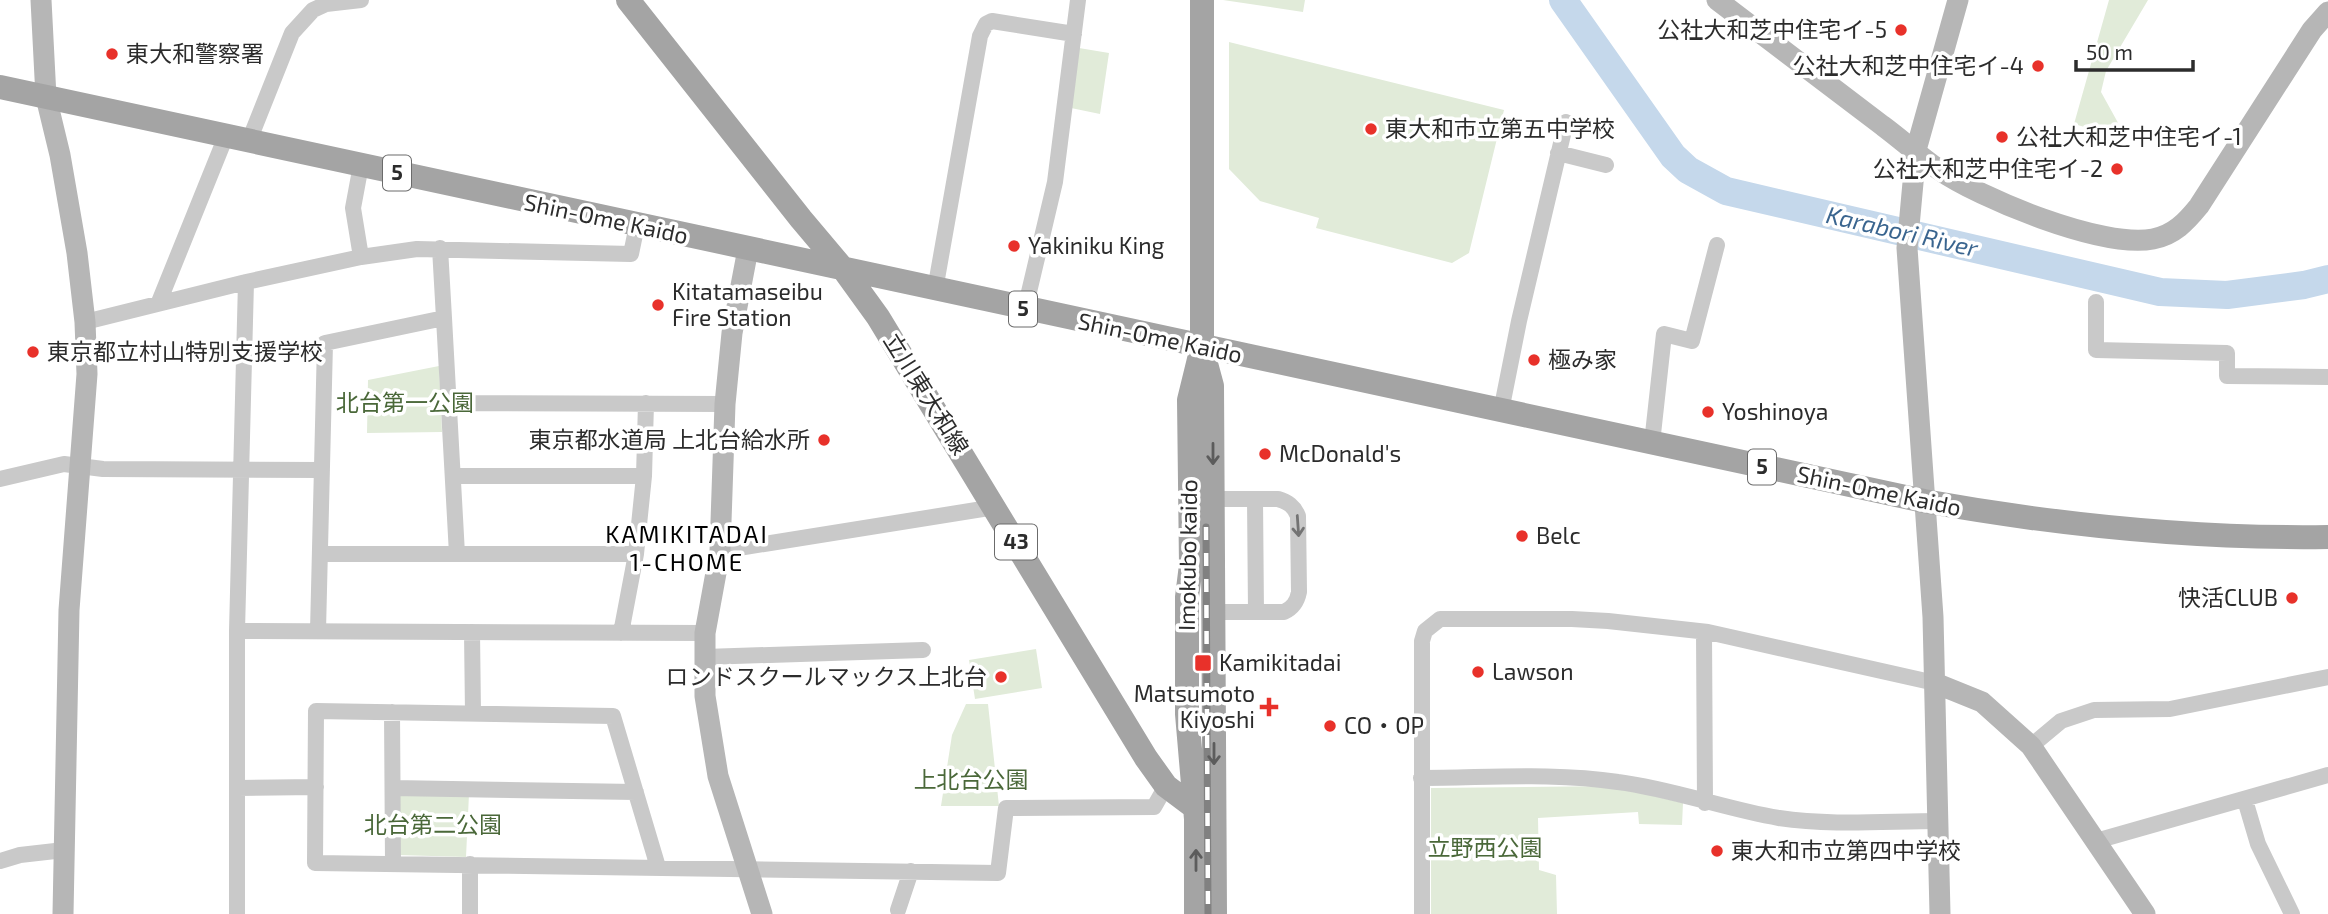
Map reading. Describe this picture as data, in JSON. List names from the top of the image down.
{
  "streets": {
    "main road": [
      "5",
      "Shin-Ome Kaido",
      "立川東大和線",
      "43",
      "Imokubo kaido"
    ]
  },
  "crossings": [
    ["Shin-Ome Kaido", "立川東大和線"],
    ["Shin-Ome Kaido", "Imokubo kaido"],
    ["立川東大和線", "Imokubo kaido"]
  ],
  "districts": ["KAMIKITADAI 1-CHOME"],
  "water": ["Karabori River"],
  "parks": [
    "北台第一公園",
    "上北台公園",
    "北台第二公園",
    "立野西公園"
  ],
  "places": {
    "other": [
      "公社大和芝中住宅イ-5",
      "東大和警察署",
      "公社大和芝中住宅イ-4",
      "東大和市立第五中学校",
      "公社大和芝中住宅イ-1",
      "公社大和芝中住宅イ-2",
      "Yakiniku King",
      "Kitatamaseibu Fire Station",
      "東京都立村山特別支援学校",
      "極み家",
      "Yoshinoya",
      "東京都水道局 上北台給水所",
      "McDonald's",
      "Belc",
      "快活CLUB",
      "Lawson",
      "ロンドスクールマックス上北台",
      "CO・OP",
      "東大和市立第四中学校"
    ],
    "transit": ["Kamikitadai"],
    "health": ["Matsumoto Kiyoshi"]
  },
  "scale_bar": "50 m"
}
